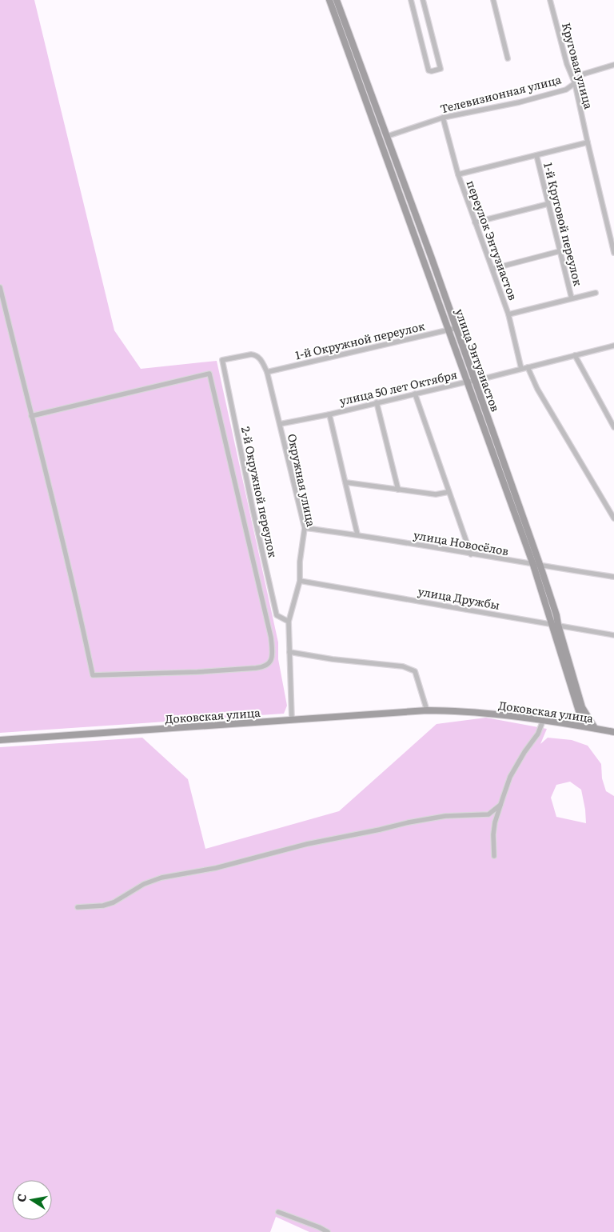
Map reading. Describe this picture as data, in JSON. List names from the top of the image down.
{
  "streets": {
    "main road": ["улица Энтузиастов", "Доковская улица"],
    "street": [
      "Круговая улица",
      "Телевизионная улица",
      "1-й Круговой переулок",
      "переулок Энтузиастов",
      "1-й Окружной переулок",
      "улица 50 лет Октября",
      "Окружная улица",
      "2-й Окружной переулок",
      "улица Новосёлов",
      "улица Дружбы"
    ]
  },
  "crossings": [
    ["Круговая улица", "Телевизионная улица"],
    ["Телевизионная улица", "переулок Энтузиастов"],
    ["Телевизионная улица", "улица Энтузиастов"],
    ["переулок Энтузиастов", "улица 50 лет Октября"],
    ["1-й Окружной переулок", "улица Энтузиастов"],
    ["1-й Окружной переулок", "Окружная улица"],
    ["улица Энтузиастов", "улица 50 лет Октября"],
    ["улица Энтузиастов", "улица Новосёлов"],
    ["улица Энтузиастов", "улица Дружбы"],
    ["улица Энтузиастов", "Доковская улица"],
    ["улица 50 лет Октября", "Окружная улица"],
    ["Окружная улица", "2-й Окружной переулок"],
    ["Окружная улица", "улица Новосёлов"],
    ["Окружная улица", "улица Дружбы"],
    ["Окружная улица", "Доковская улица"]
  ],
  "north": "left"
}
